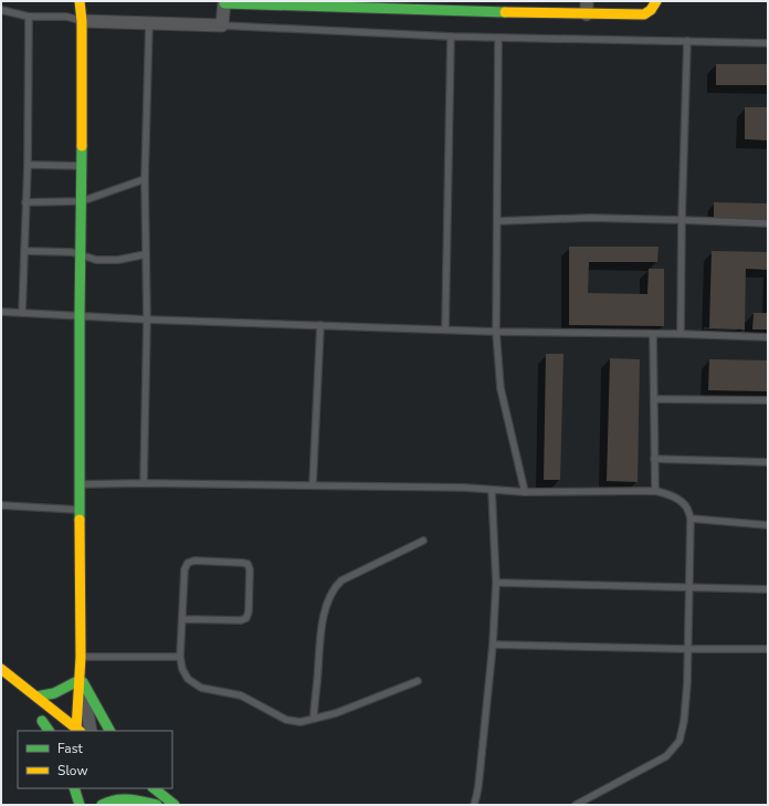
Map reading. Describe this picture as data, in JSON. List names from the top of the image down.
{
  "legend": ["Fast", "Slow"]
}
